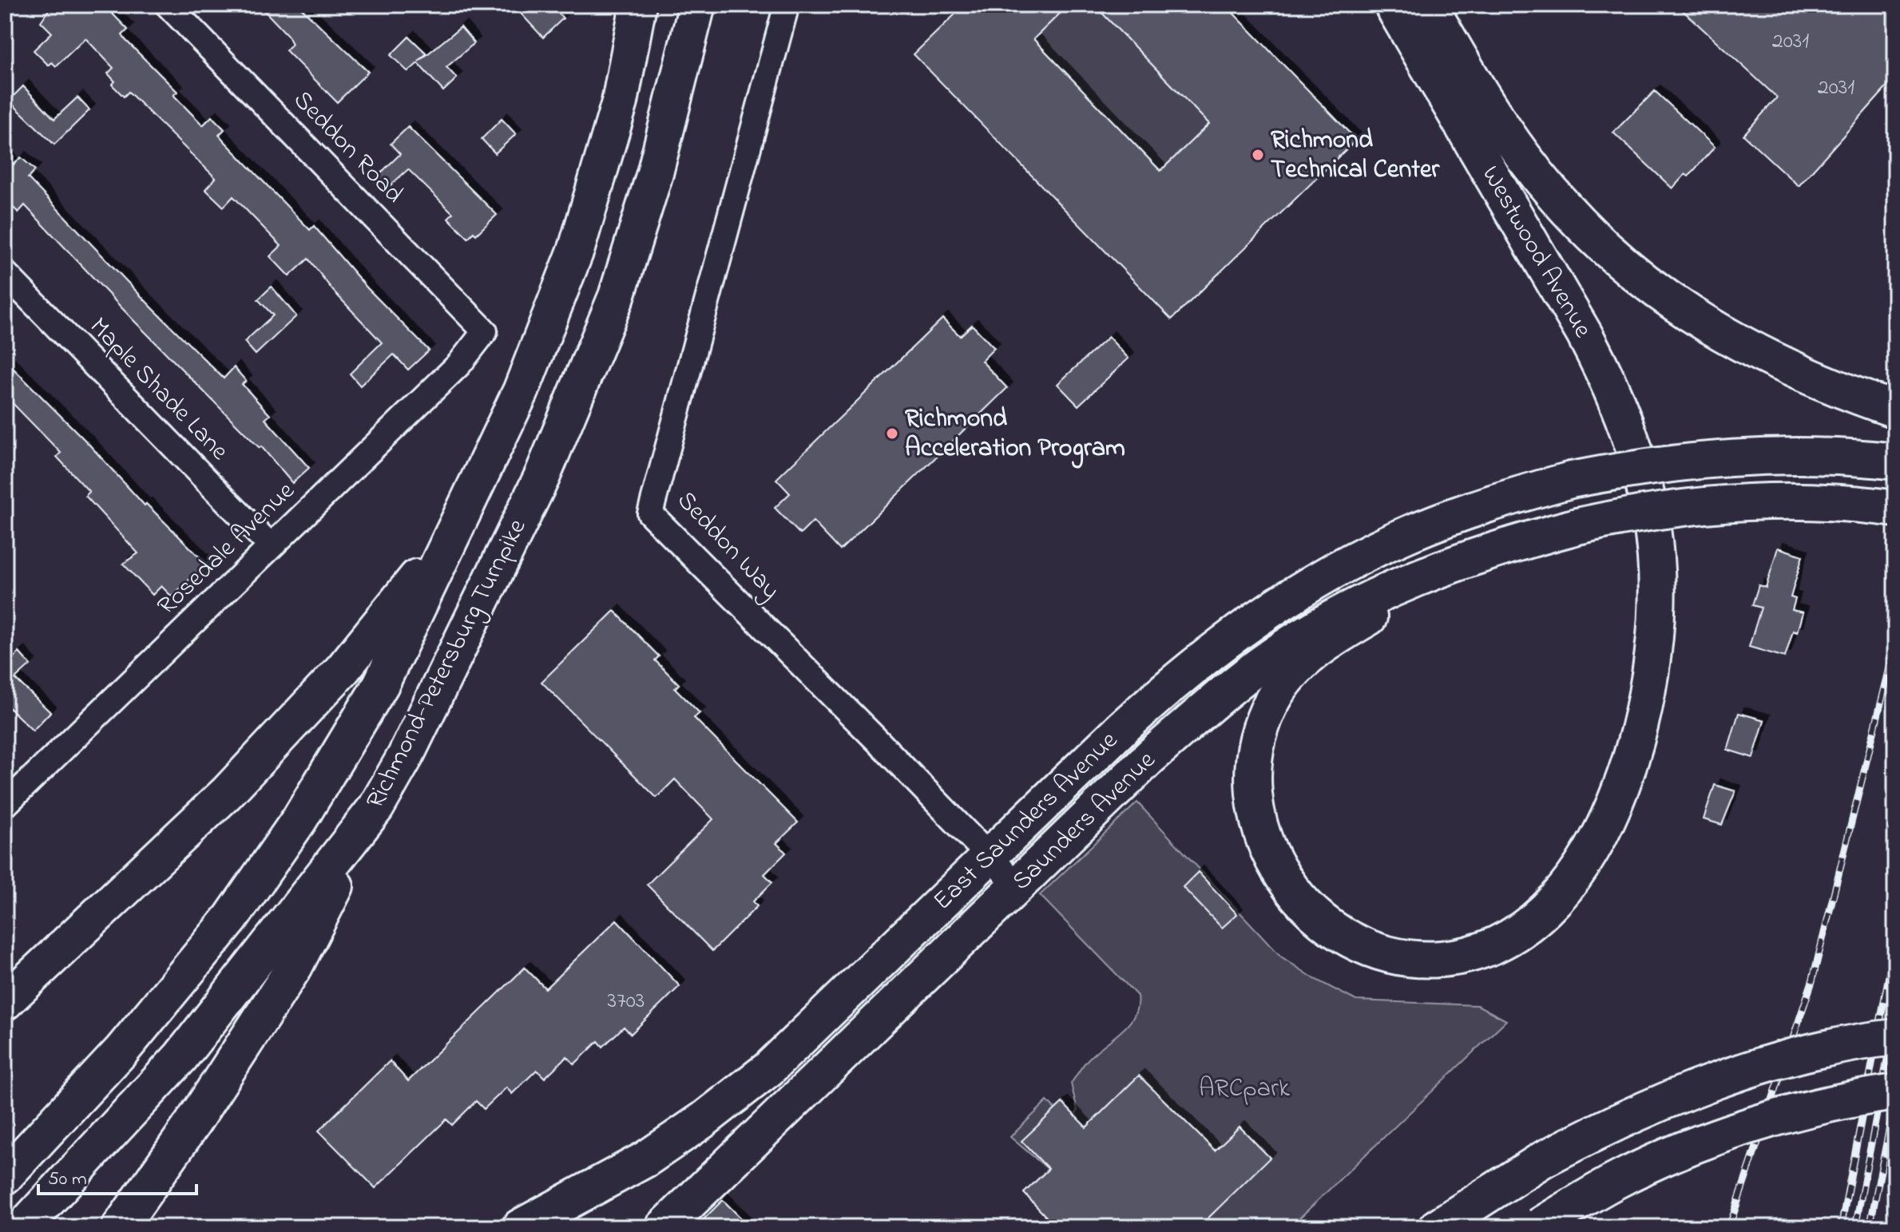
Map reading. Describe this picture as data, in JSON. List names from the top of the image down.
{
  "streets": {
    "main road": [
      "Westwood Avenue",
      "Richmond-Petersburg Turnpike",
      "East Saunders Avenue",
      "Saunders Avenue"
    ],
    "street": [
      "Seddon Road",
      "Maple Shade Lane",
      "Seddon Way",
      "Rosedale Avenue"
    ]
  },
  "crossings": [
    ["Seddon Road", "Rosedale Avenue"],
    ["Westwood Avenue", "Saunders Avenue"],
    ["Maple Shade Lane", "Rosedale Avenue"],
    ["Seddon Way", "East Saunders Avenue"],
    ["Seddon Way", "Saunders Avenue"]
  ],
  "parks": ["ARCpark"],
  "places": ["Richmond Technical Center", "Richmond Acceleration Program"],
  "house_numbers": ["2031", "2031", "3703"],
  "scale_bar": "50 m"
}
